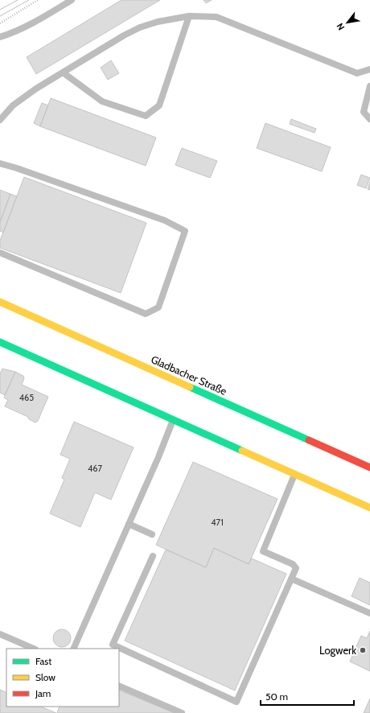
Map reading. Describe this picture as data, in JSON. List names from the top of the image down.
{
  "streets": {
    "main road": ["Gladbacher Straße"]
  },
  "places": ["Logwerk"],
  "house_numbers": ["465", "467", "471"],
  "legend": ["Fast", "Slow", "Jam"],
  "scale_bar": "50 m",
  "north": "bottom left"
}
